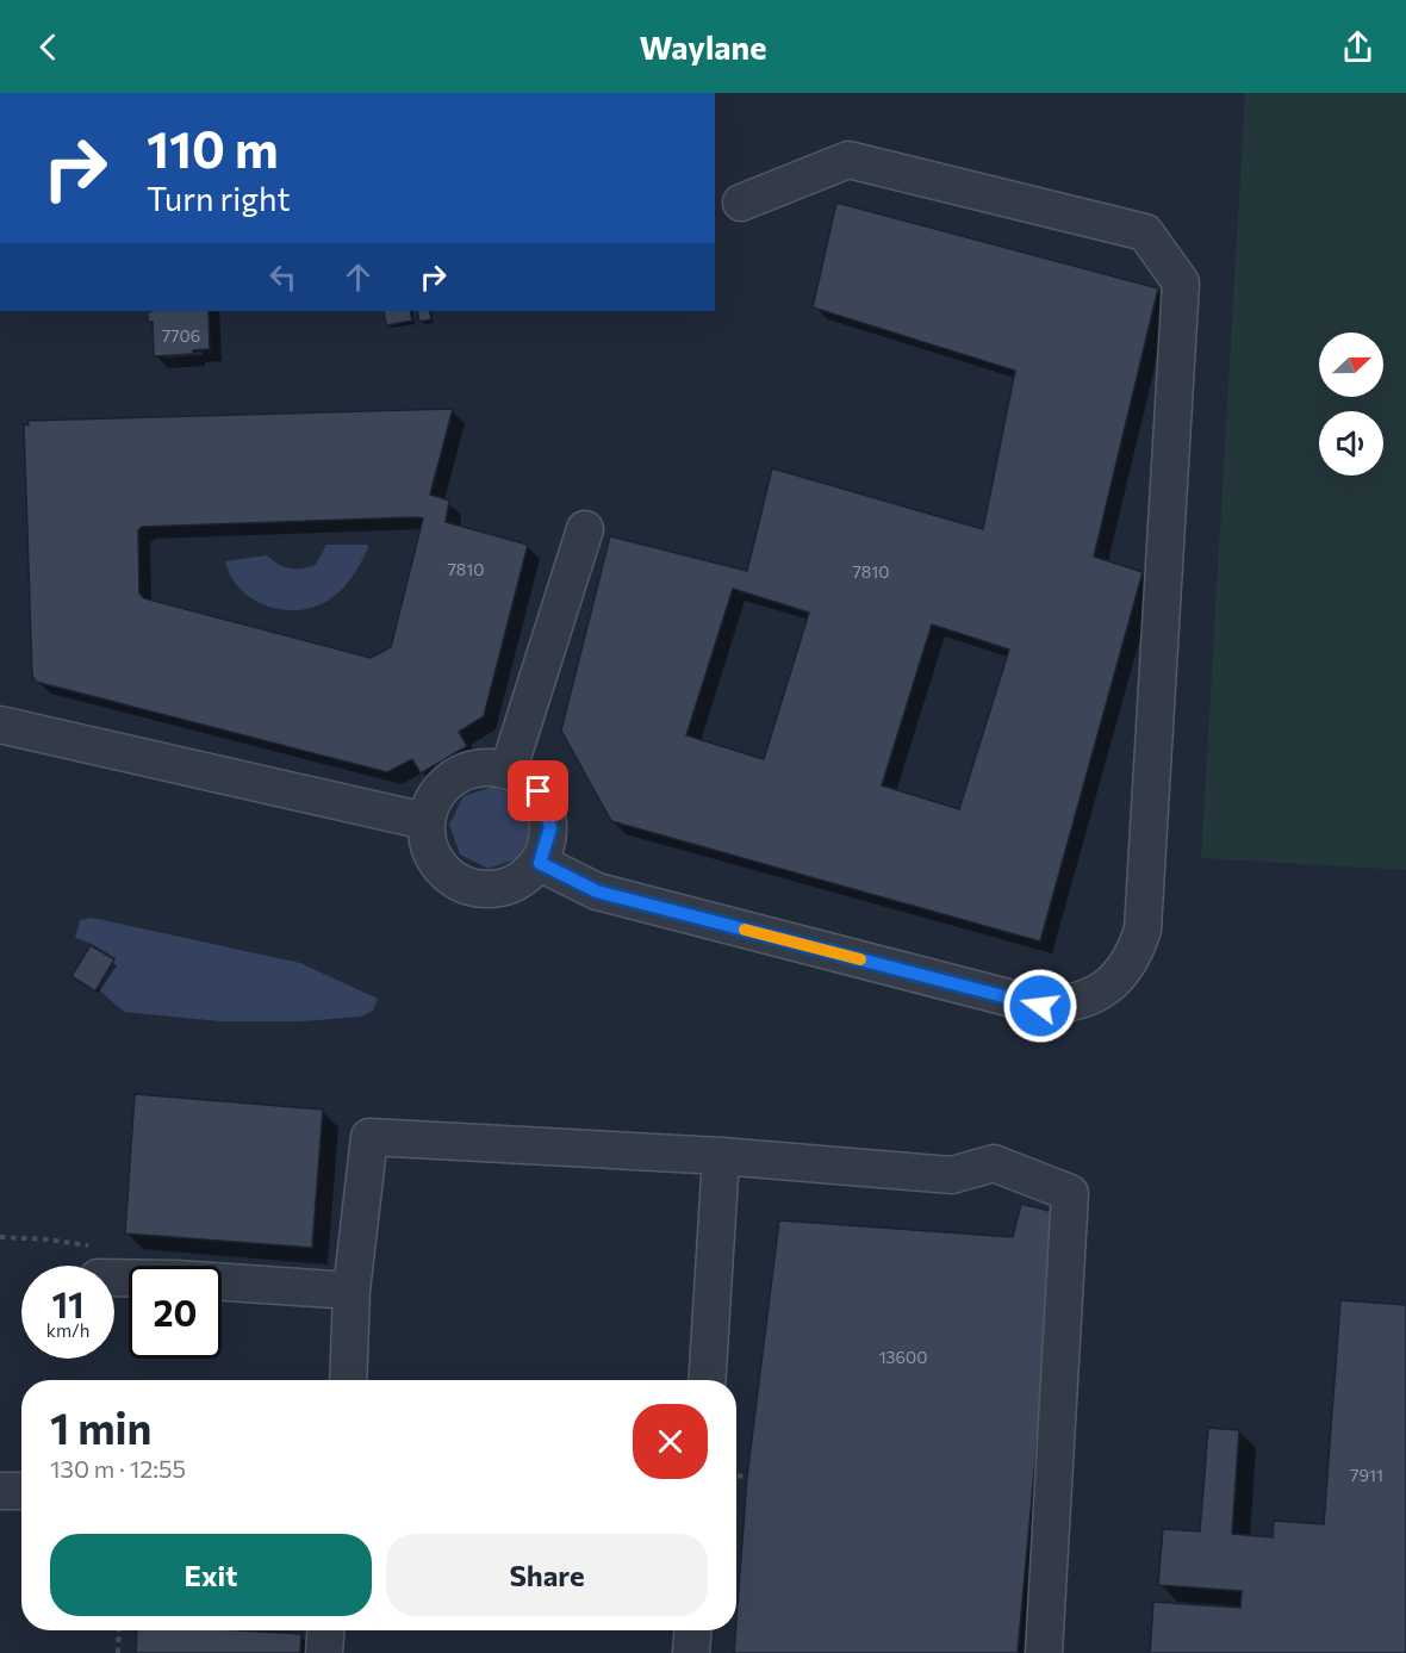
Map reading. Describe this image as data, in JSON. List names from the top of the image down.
{
  "house_numbers": [
    "7706",
    "7810",
    "7810",
    "13600",
    "7911"
  ],
  "north": "right",
  "page": {
    "header": "Waylane",
    "turn": ["110 m", "Turn right"],
    "speed": "11 km/h",
    "limit": "20",
    "heading": ["1 min", "130 m · 12:55"],
    "buttons": ["Exit", "Share"]
  }
}
